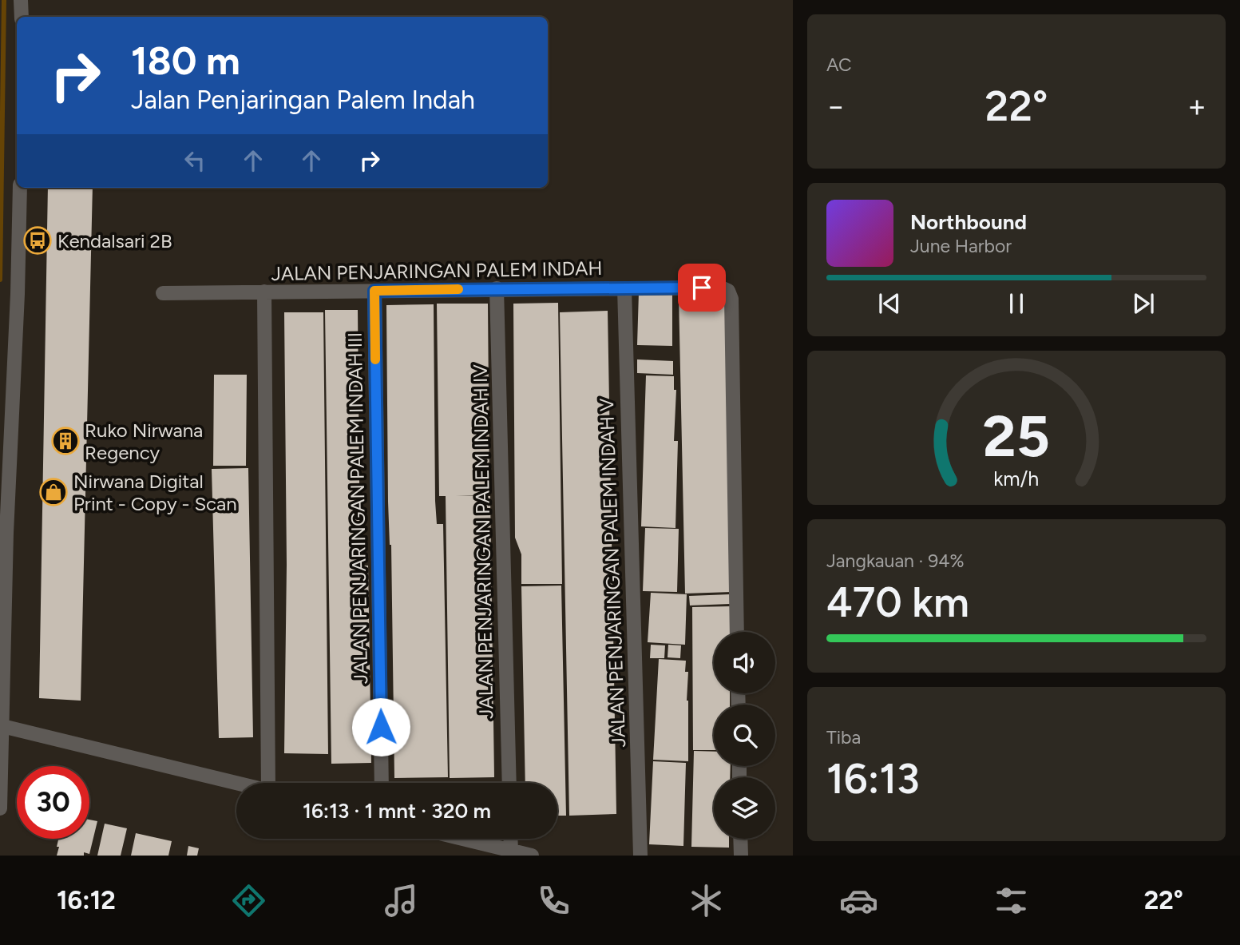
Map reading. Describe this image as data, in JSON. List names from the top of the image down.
{
  "streets": {
    "street": [
      "JALAN PENJARINGAN PALEM INDAH",
      "JALAN PENJARINGAN PALEM INDAH III",
      "JALAN PENJARINGAN PALEM INDAH IV",
      "JALAN PENJARINGAN PALEM INDAH V"
    ]
  },
  "crossings": [
    ["JALAN PENJARINGAN PALEM INDAH", "JALAN PENJARINGAN PALEM INDAH III"],
    ["JALAN PENJARINGAN PALEM INDAH", "JALAN PENJARINGAN PALEM INDAH IV"],
    ["JALAN PENJARINGAN PALEM INDAH", "JALAN PENJARINGAN PALEM INDAH V"]
  ],
  "places": {
    "bus stop": ["Kendalsari 2B"],
    "building": ["Ruko Nirwana Regency"],
    "shop": ["Nirwana Digital Print - Copy - Scan"]
  },
  "page": {
    "tile": [
      "AC",
      ["Jangkauan · 94%", "470 km"],
      ["Tiba", "16:13"]
    ],
    "turn": ["180 m", "Jalan Penjaringan Palem Indah"],
    "heat": ["−", "22°", "+"],
    "song": ["Northbound", "June Harbor"],
    "limit": "30",
    "trip": "16:13 · 1 mnt · 320 m",
    "tabs": ["16:12", "22°"],
    "gauge": ["25", "km/h"]
  }
}
